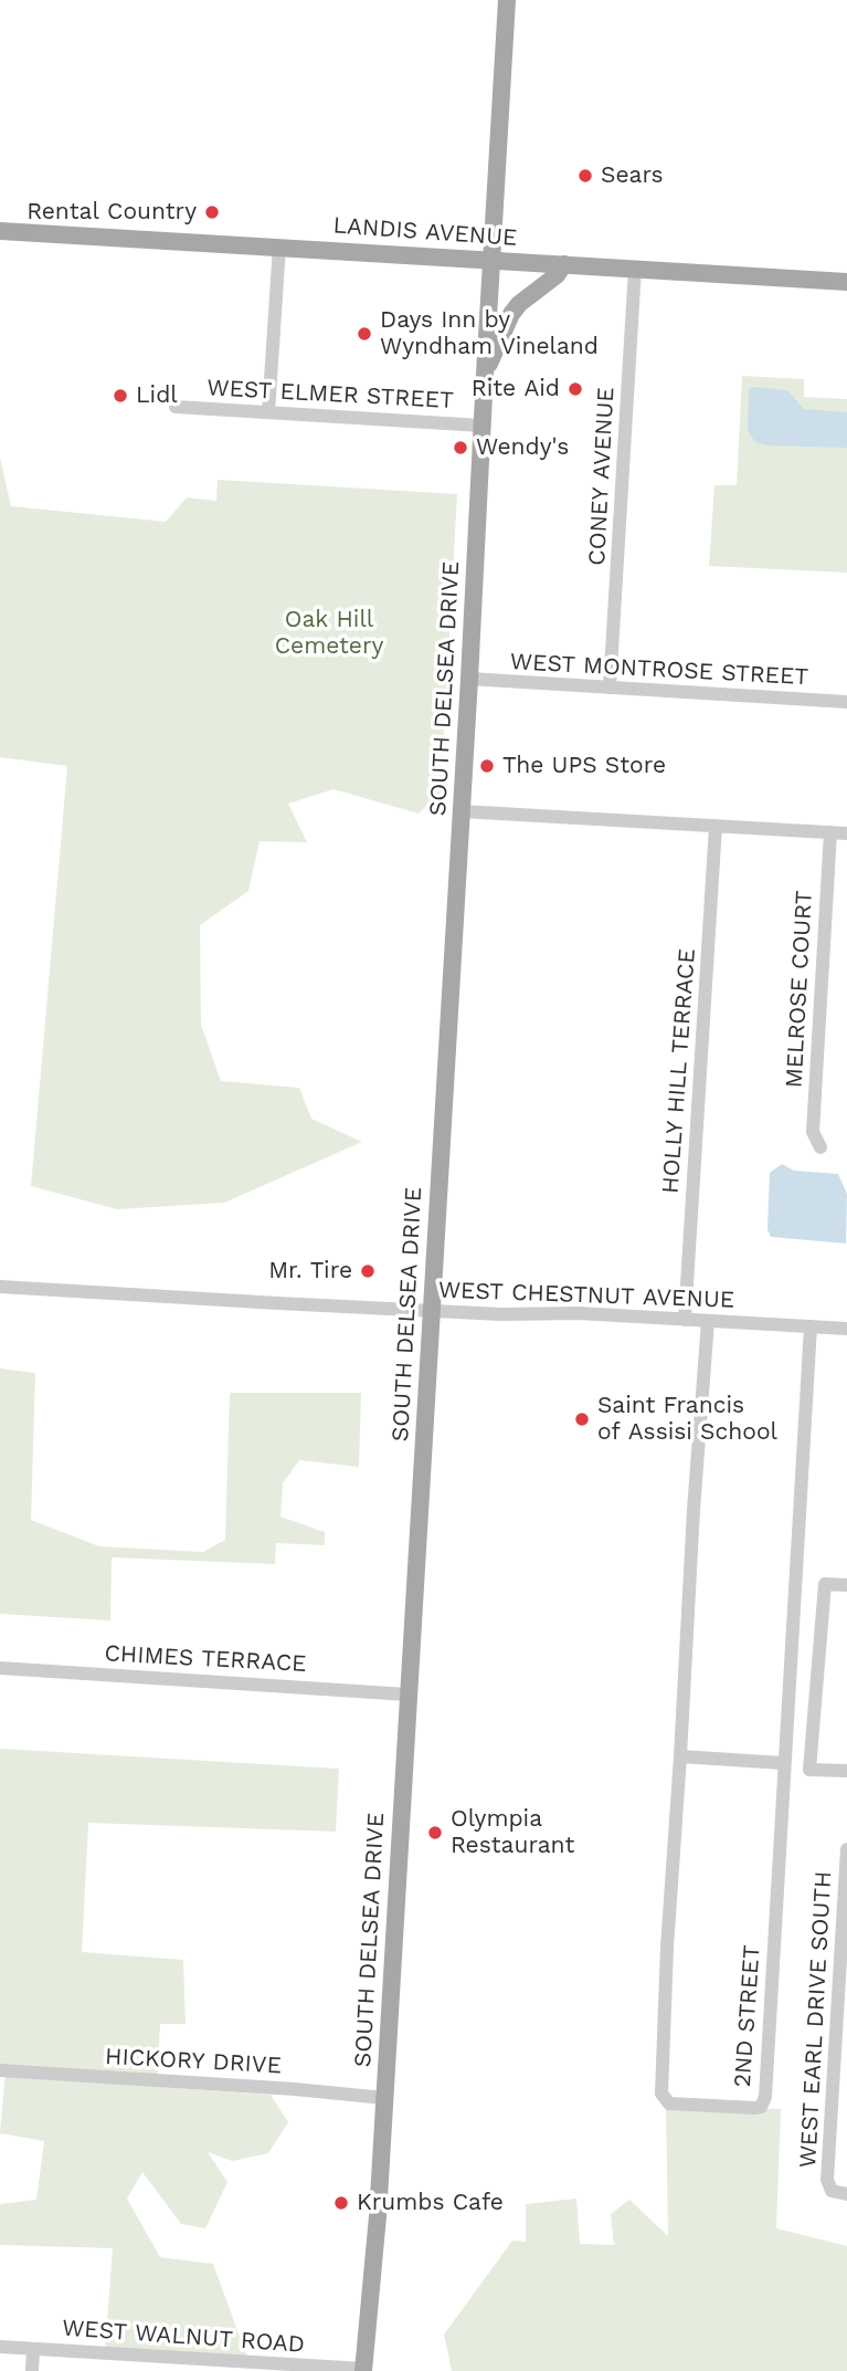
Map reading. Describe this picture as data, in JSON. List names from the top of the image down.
{
  "streets": {
    "main road": ["LANDIS AVENUE", "SOUTH DELSEA DRIVE"],
    "street": [
      "WEST ELMER STREET",
      "CONEY AVENUE",
      "WEST MONTROSE STREET",
      "MELROSE COURT",
      "HOLLY HILL TERRACE",
      "WEST CHESTNUT AVENUE",
      "CHIMES TERRACE",
      "2ND STREET",
      "WEST EARL DRIVE SOUTH",
      "HICKORY DRIVE",
      "WEST WALNUT ROAD"
    ]
  },
  "crossings": [
    ["LANDIS AVENUE", "CONEY AVENUE"],
    ["LANDIS AVENUE", "SOUTH DELSEA DRIVE"],
    ["WEST ELMER STREET", "SOUTH DELSEA DRIVE"],
    ["CONEY AVENUE", "WEST MONTROSE STREET"],
    ["WEST MONTROSE STREET", "SOUTH DELSEA DRIVE"],
    ["SOUTH DELSEA DRIVE", "WEST CHESTNUT AVENUE"],
    ["SOUTH DELSEA DRIVE", "CHIMES TERRACE"],
    ["SOUTH DELSEA DRIVE", "HICKORY DRIVE"],
    ["SOUTH DELSEA DRIVE", "WEST WALNUT ROAD"],
    ["HOLLY HILL TERRACE", "WEST CHESTNUT AVENUE"],
    ["WEST CHESTNUT AVENUE", "2ND STREET"]
  ],
  "parks": ["Oak Hill Cemetery"],
  "places": [
    "Sears",
    "Rental Country",
    "Days Inn by Wyndham Vineland",
    "Rite Aid",
    "Lidl",
    "Wendy's",
    "The UPS Store",
    "Mr. Tire",
    "Saint Francis of Assisi School",
    "Olympia Restaurant",
    "Krumbs Cafe"
  ]
}
